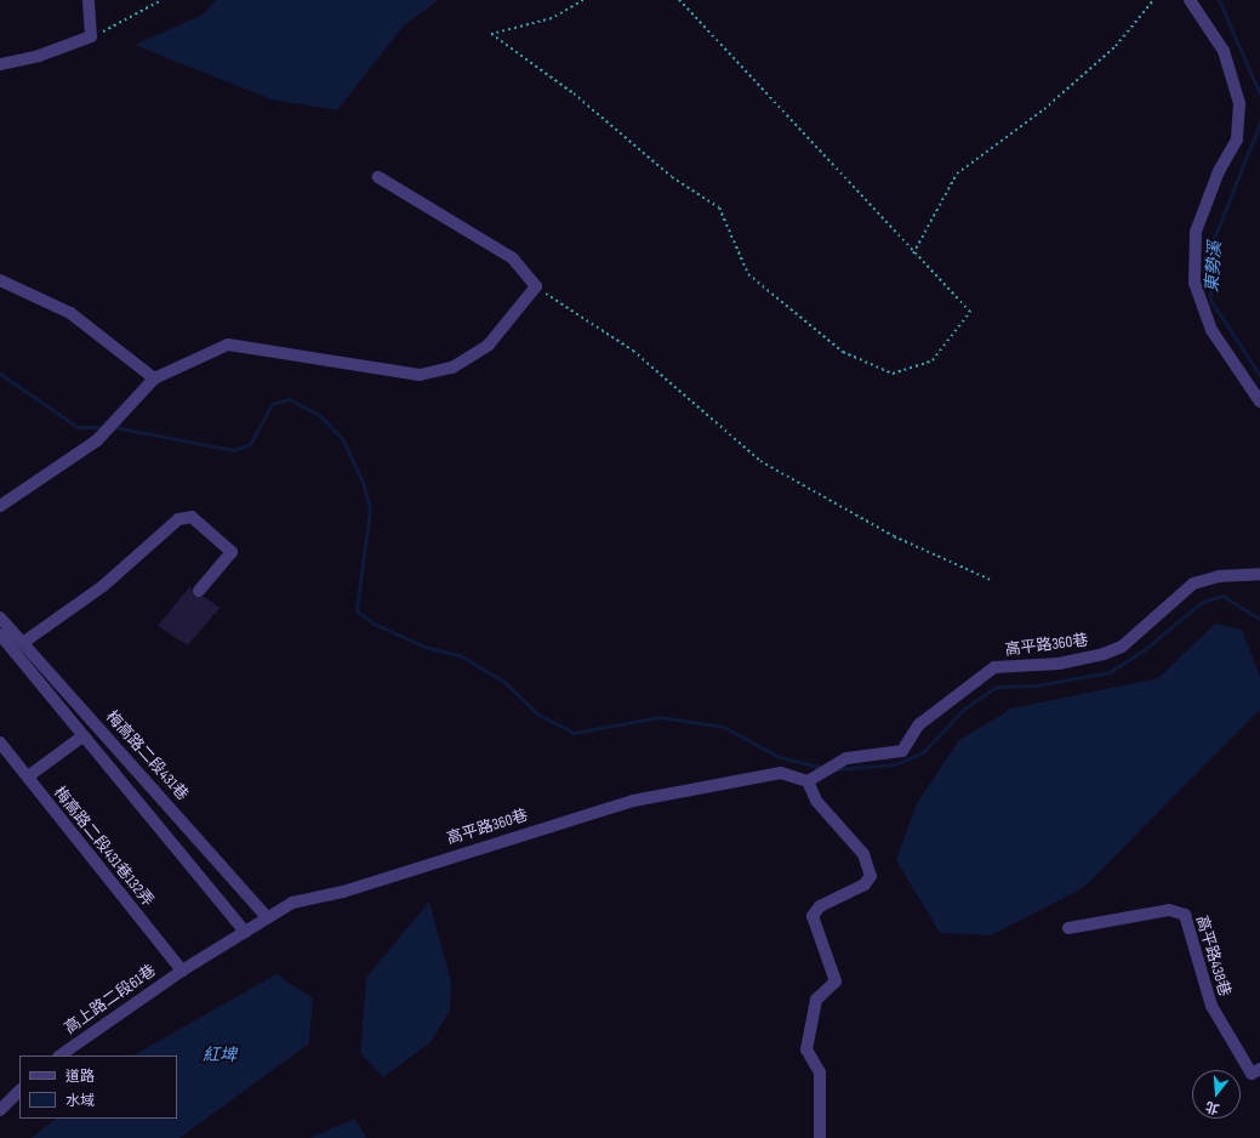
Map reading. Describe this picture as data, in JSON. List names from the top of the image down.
{
  "streets": {
    "street": [
      "高平路360巷",
      "梅高路二段431巷",
      "梅高路二段431巷132弄",
      "高平路438巷",
      "高上路二段61巷"
    ]
  },
  "crossings": [
    ["高平路360巷", "梅高路二段431巷"],
    ["高平路360巷", "梅高路二段431巷132弄"],
    ["高平路360巷", "高上路二段61巷"],
    ["梅高路二段431巷132弄", "高上路二段61巷"]
  ],
  "water": ["東勢溪", "紅埤"],
  "legend": ["道路", "水域"],
  "north": "bottom"
}
